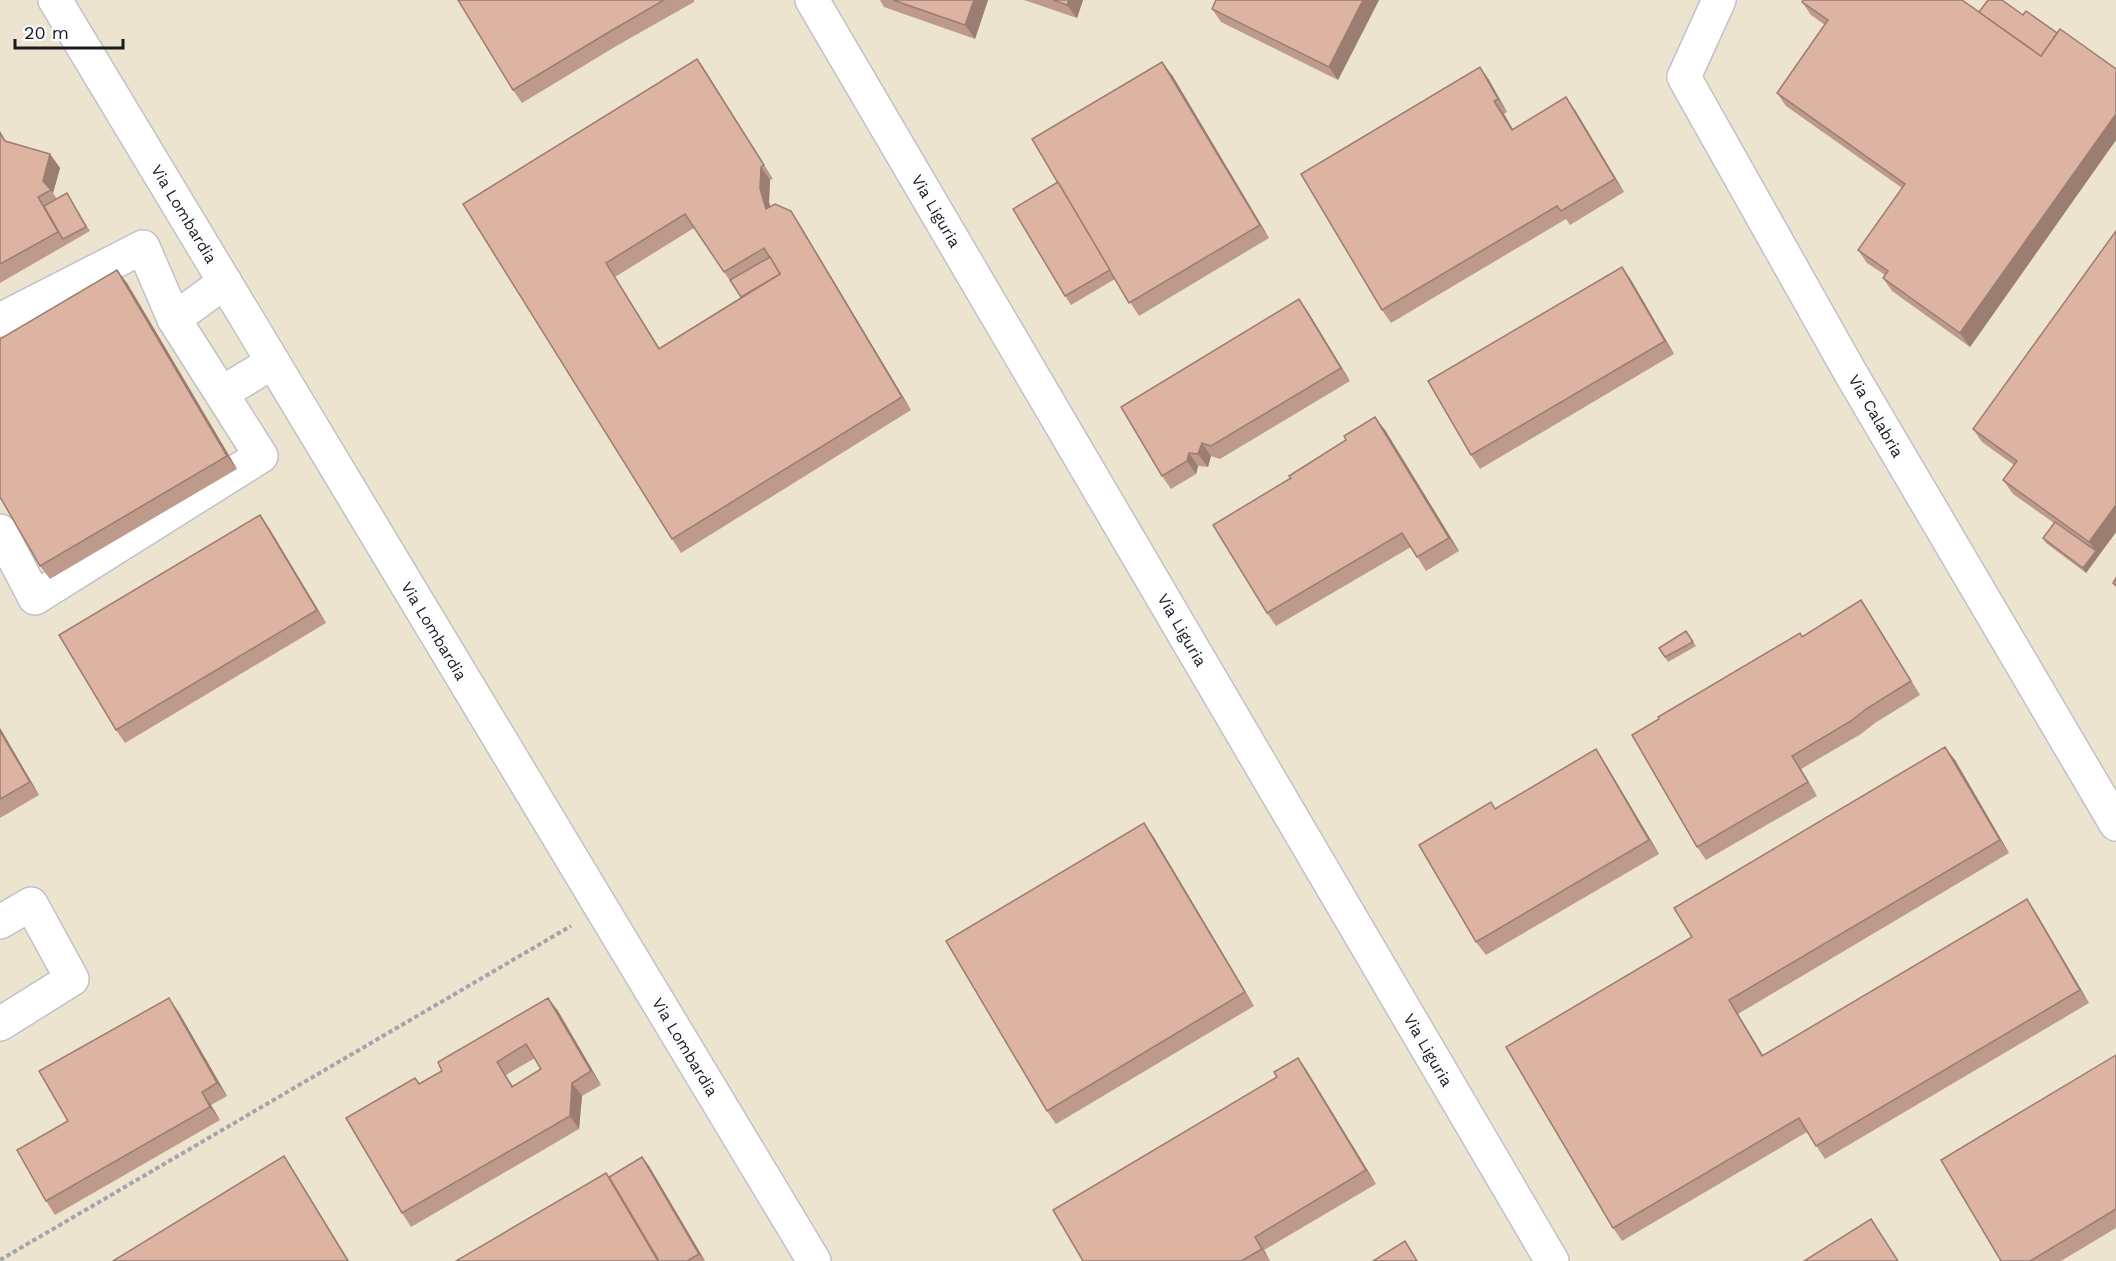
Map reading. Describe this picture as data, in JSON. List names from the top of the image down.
{
  "streets": {
    "street": ["Via Liguria", "Via Lombardia", "Via Calabria"]
  },
  "scale_bar": "20 m"
}
